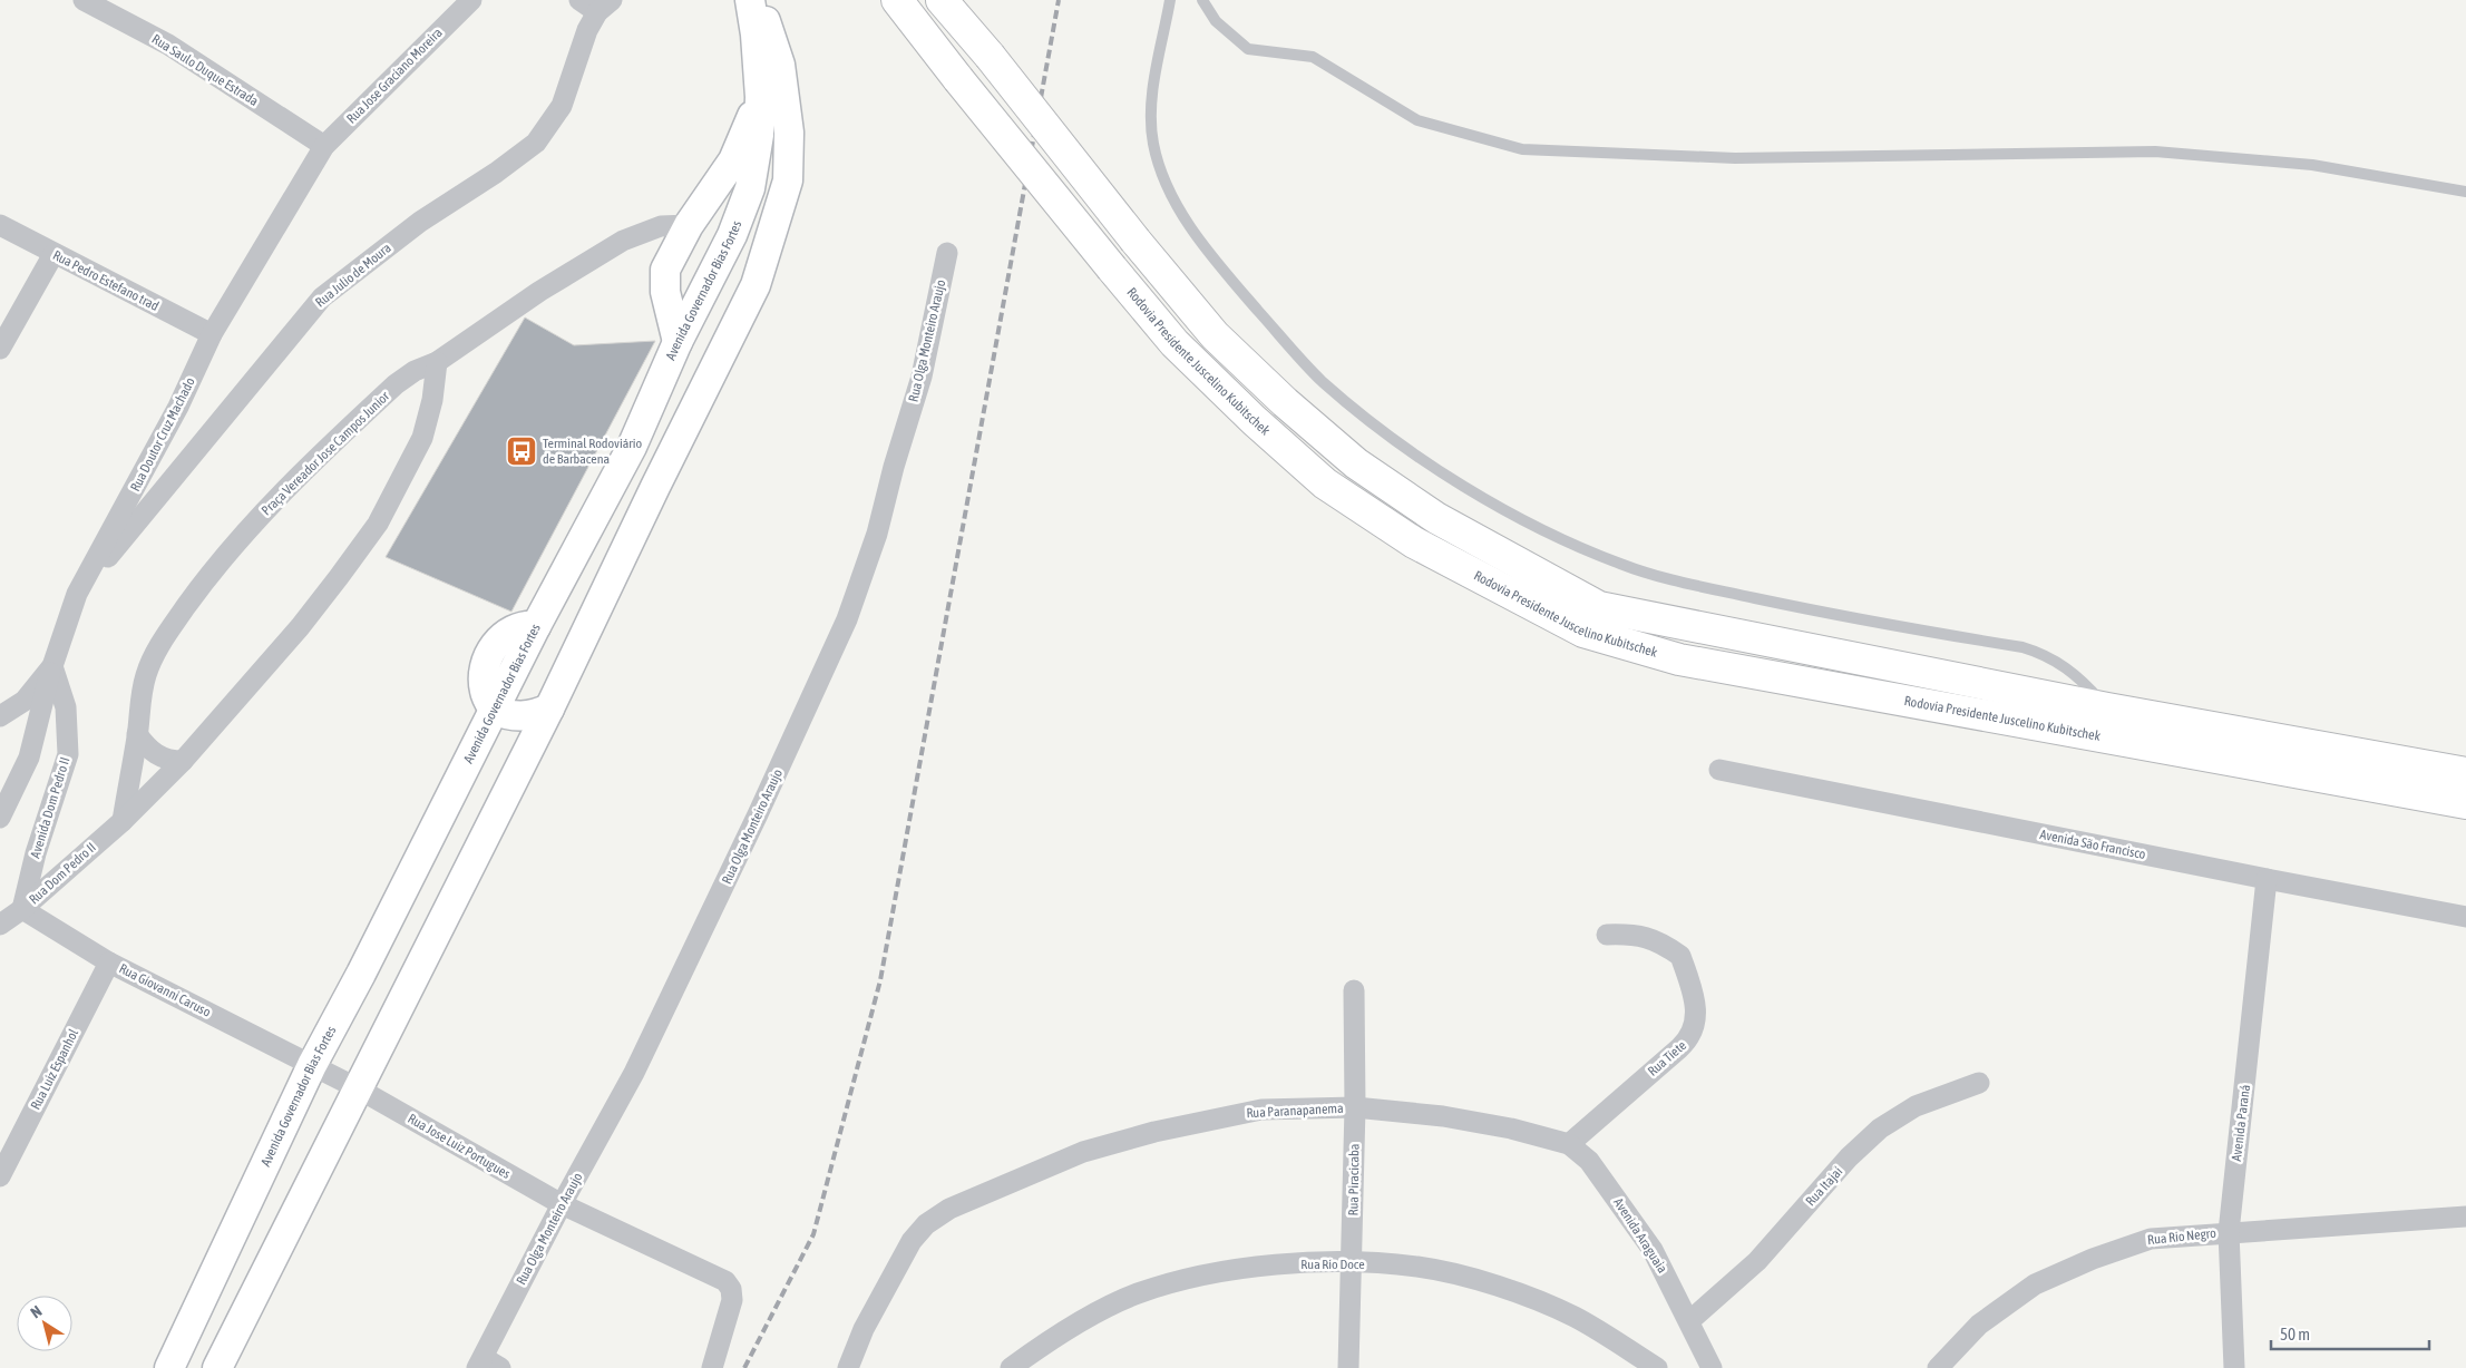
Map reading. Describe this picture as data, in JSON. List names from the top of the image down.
{
  "streets": {
    "highway": ["Rodovia Presidente Juscelino Kubitschek"],
    "main road": ["Avenida Governador Bias Fortes"],
    "street": [
      "Rua Saulo Duque Estrada",
      "Rua Jose Graciano Moreira",
      "Rua Julio de Moura",
      "Rua Pedro Estefano trad",
      "Rua Olga Monteiro Araujo",
      "Rua Doutor Cruz Machado",
      "Praça Vereador Jose Campos Junior",
      "Avenida Dom Pedro II",
      "Avenida São Francisco",
      "Rua Dom Pedro II",
      "Rua Giovanni Caruso",
      "Rua Tiete",
      "Rua Luiz Espanhol",
      "Rua Paranapanema",
      "Avenida Paraná",
      "Rua Jose Luiz Portugues",
      "Rua Piracicaba",
      "Rua Itajai",
      "Avenida Araguaia",
      "Rua Rio Negro",
      "Rua Rio Doce"
    ]
  },
  "crossings": [
    ["Rua Saulo Duque Estrada", "Rua Jose Graciano Moreira"],
    ["Rua Saulo Duque Estrada", "Rua Doutor Cruz Machado"],
    ["Rua Jose Graciano Moreira", "Rua Doutor Cruz Machado"],
    ["Rua Julio de Moura", "Rua Doutor Cruz Machado"],
    ["Rua Pedro Estefano trad", "Rua Doutor Cruz Machado"],
    ["Avenida Governador Bias Fortes", "Rua Giovanni Caruso"],
    ["Rua Olga Monteiro Araujo", "Rua Jose Luiz Portugues"],
    ["Rua Doutor Cruz Machado", "Avenida Dom Pedro II"],
    ["Praça Vereador Jose Campos Junior", "Rua Dom Pedro II"],
    ["Avenida Dom Pedro II", "Rua Dom Pedro II"],
    ["Avenida Dom Pedro II", "Rua Giovanni Caruso"],
    ["Avenida São Francisco", "Avenida Paraná"],
    ["Rua Dom Pedro II", "Rua Giovanni Caruso"],
    ["Rua Giovanni Caruso", "Rua Luiz Espanhol"],
    ["Rua Giovanni Caruso", "Rua Jose Luiz Portugues"],
    ["Rua Tiete", "Rua Paranapanema"],
    ["Rua Tiete", "Avenida Araguaia"],
    ["Rua Paranapanema", "Rua Piracicaba"],
    ["Rua Paranapanema", "Avenida Araguaia"],
    ["Avenida Paraná", "Rua Rio Negro"],
    ["Rua Piracicaba", "Rua Rio Doce"],
    ["Rua Itajai", "Avenida Araguaia"]
  ],
  "places": {
    "bus stop": ["Terminal Rodoviário de Barbacena"]
  },
  "scale_bar": "50 m",
  "north": "top left"
}
